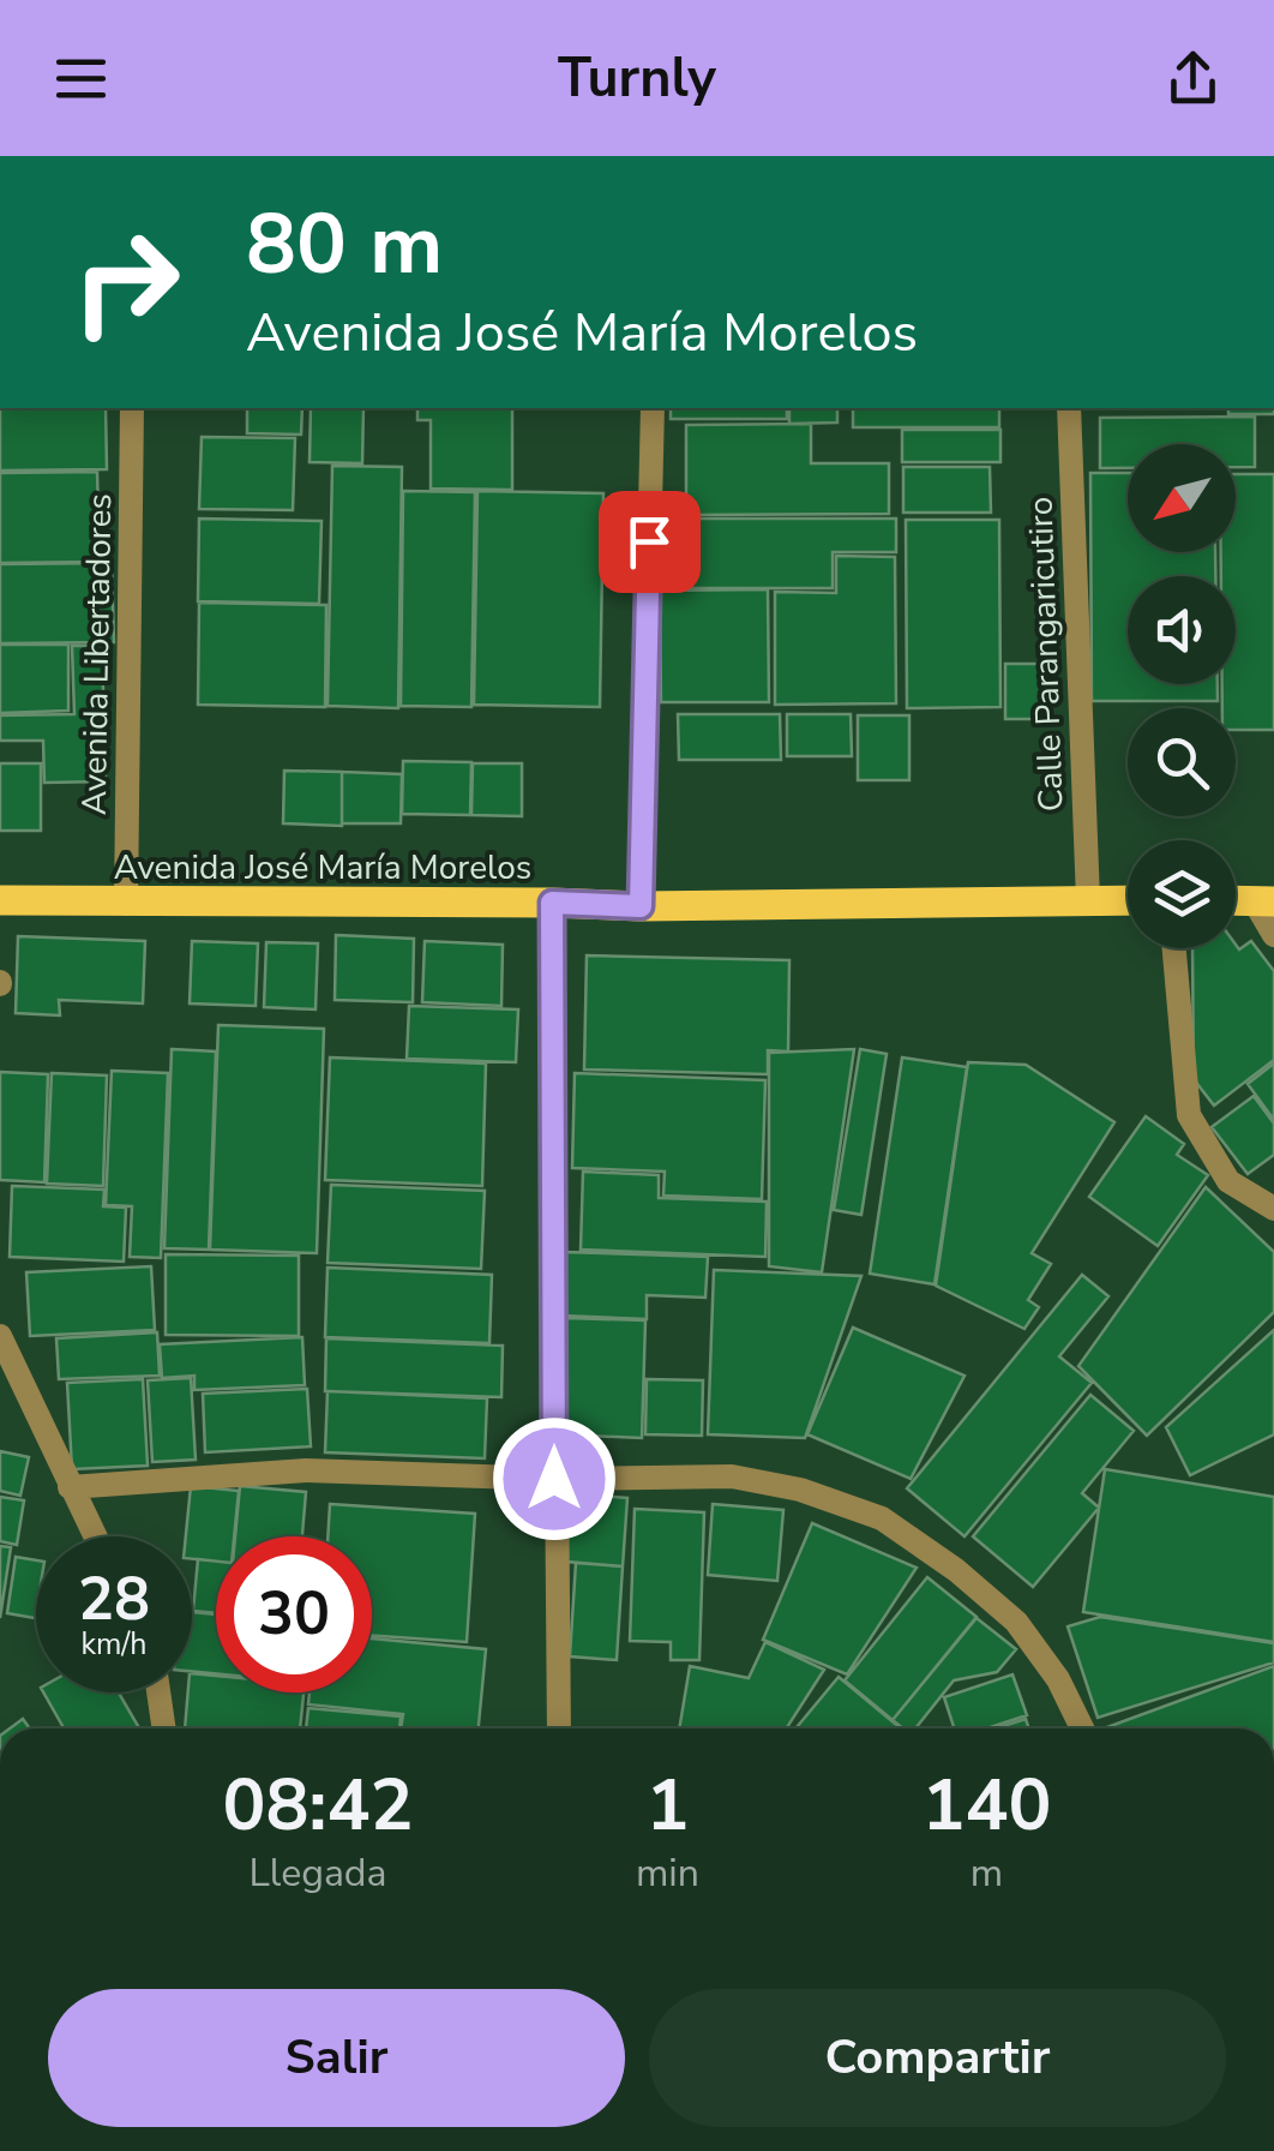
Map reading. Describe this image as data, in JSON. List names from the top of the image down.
{
  "streets": {
    "main road": ["Avenida José María Morelos"],
    "street": ["Avenida Libertadores", "Calle Parangaricutiro"]
  },
  "crossings": [
    ["Avenida Libertadores", "Avenida José María Morelos"],
    ["Calle Parangaricutiro", "Avenida José María Morelos"]
  ],
  "north": "bottom left",
  "page": {
    "header": "Turnly",
    "turn": ["80 m", "Avenida José María Morelos"],
    "speed": "28 km/h",
    "limit": "30",
    "eta": [
      "08:42",
      "Llegada",
      "1",
      "min",
      "140",
      "m"
    ],
    "buttons": ["Salir", "Compartir"]
  }
}
